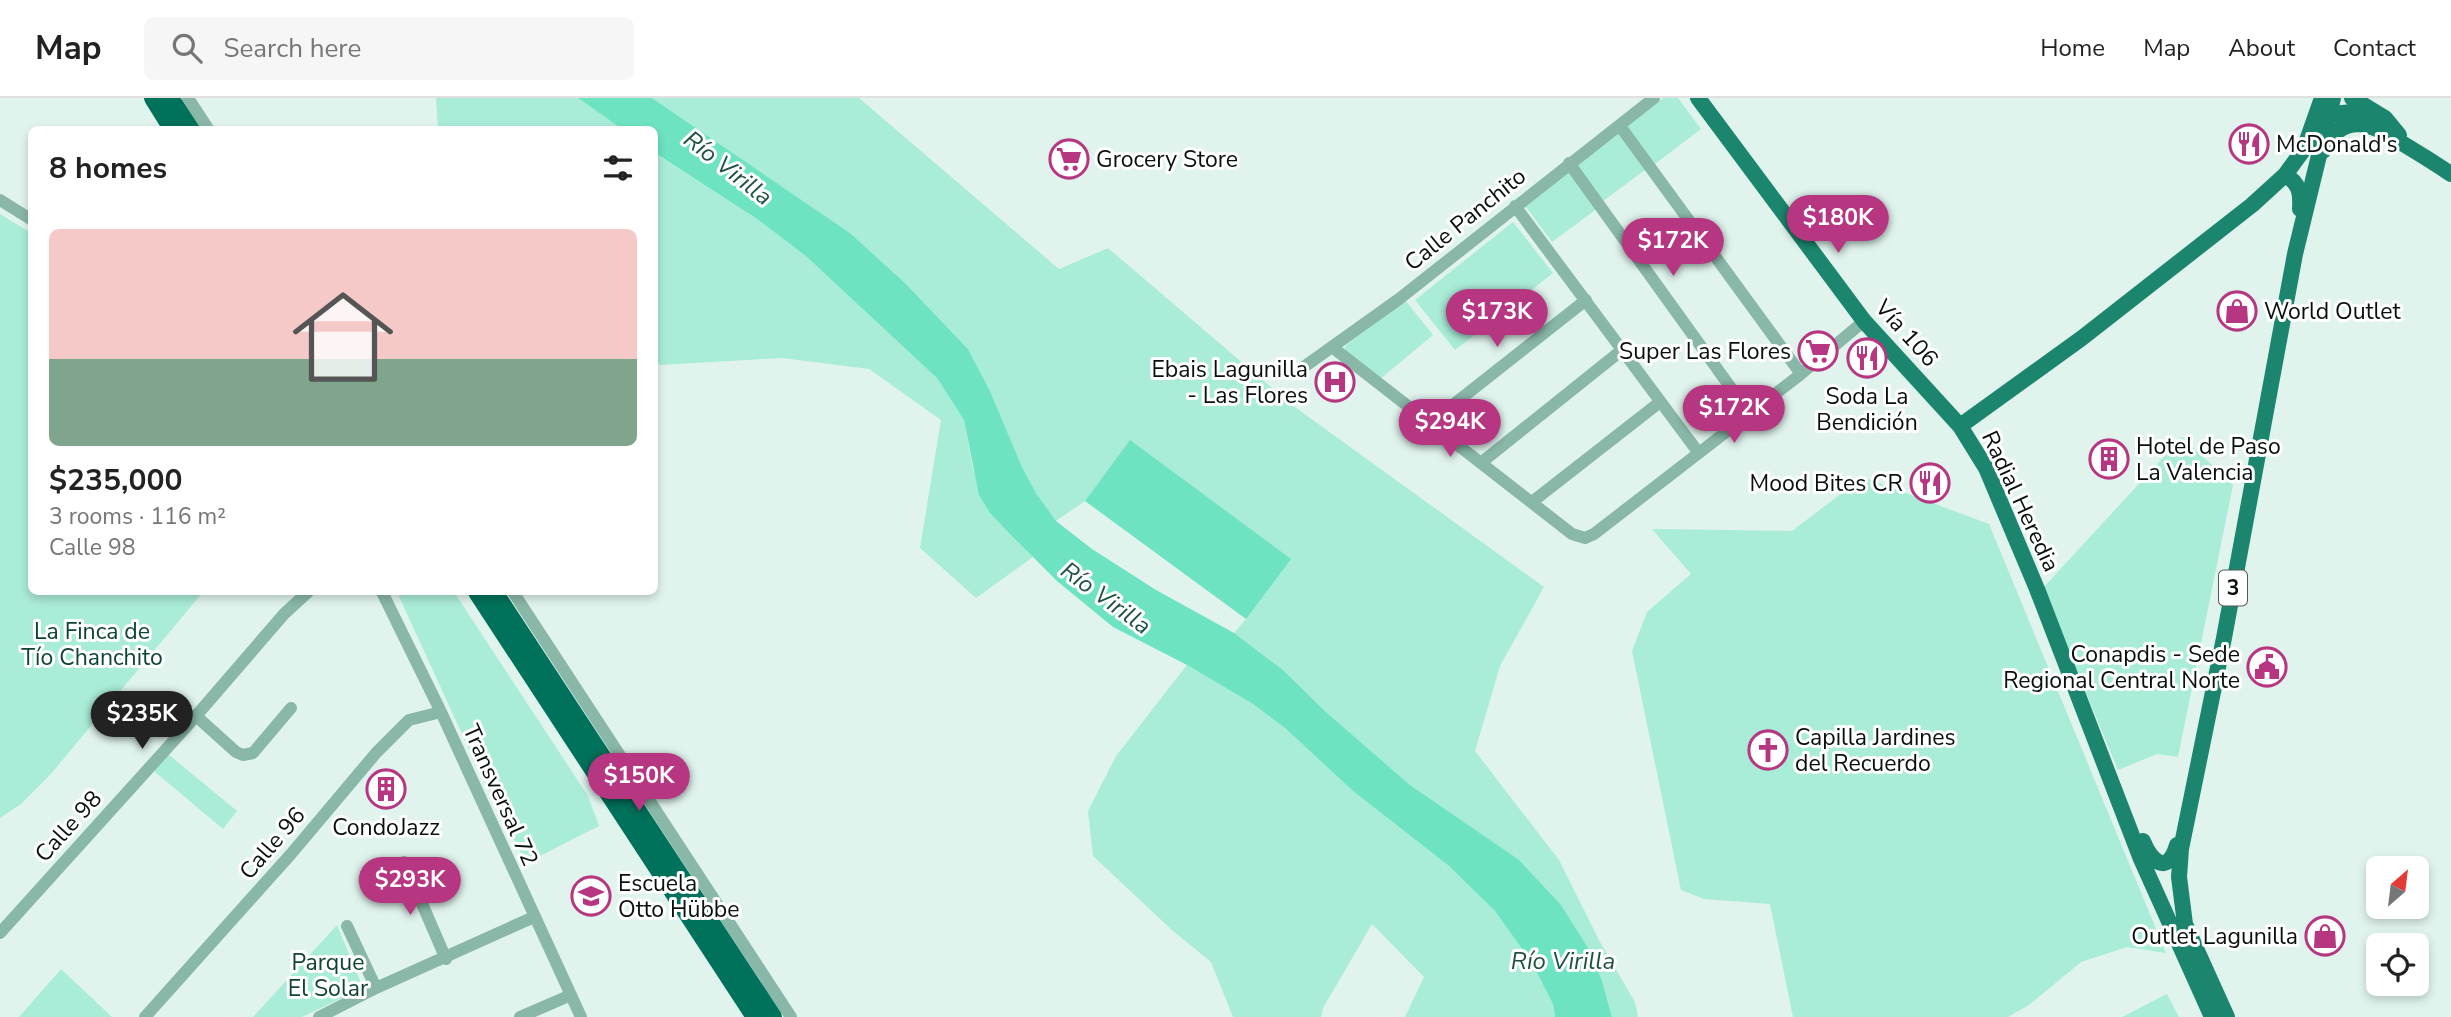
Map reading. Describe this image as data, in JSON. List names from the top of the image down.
{
  "streets": {
    "main road": ["Vía 106", "Radial Heredia", "3"],
    "street": [
      "Calle Panchito",
      "Transversal 72",
      "Calle 98",
      "Calle 96"
    ]
  },
  "crossings": [
    ["Vía 106", "Radial Heredia"],
    ["Transversal 72", "Calle 96"]
  ],
  "water": ["Río Virilla"],
  "parks": ["La Finca de Tío Chanchito", "Parque El Solar"],
  "places": {
    "restaurant": ["McDonald's", "Soda La Bendición", "Mood Bites CR"],
    "supermarket": ["Grocery Store", "Super Las Flores"],
    "shop": ["World Outlet", "Outlet Lagunilla"],
    "hospital": ["Ebais Lagunilla - Las Flores"],
    "building": ["Hotel de Paso La Valencia", "CondoJazz"],
    "public building": ["Conapdis - Sede Regional Central Norte"],
    "church": ["Capilla Jardines del Recuerdo"],
    "school or university": ["Escuela Otto Hübbe"]
  },
  "north": "top right",
  "page": {
    "header": "Map",
    "search": "Search here",
    "nav": [
      "Home",
      "Map",
      "About",
      "Contact"
    ],
    "heading": "8 homes",
    "price": [
      "$180K",
      "$172K",
      "$173K",
      "$172K",
      "$294K",
      "$235K",
      "$150K",
      "$293K"
    ],
    "list": [
      {
        "name": "$235,000",
        "note": "3 rooms · 116 m² · Calle 98"
      }
    ]
  }
}
